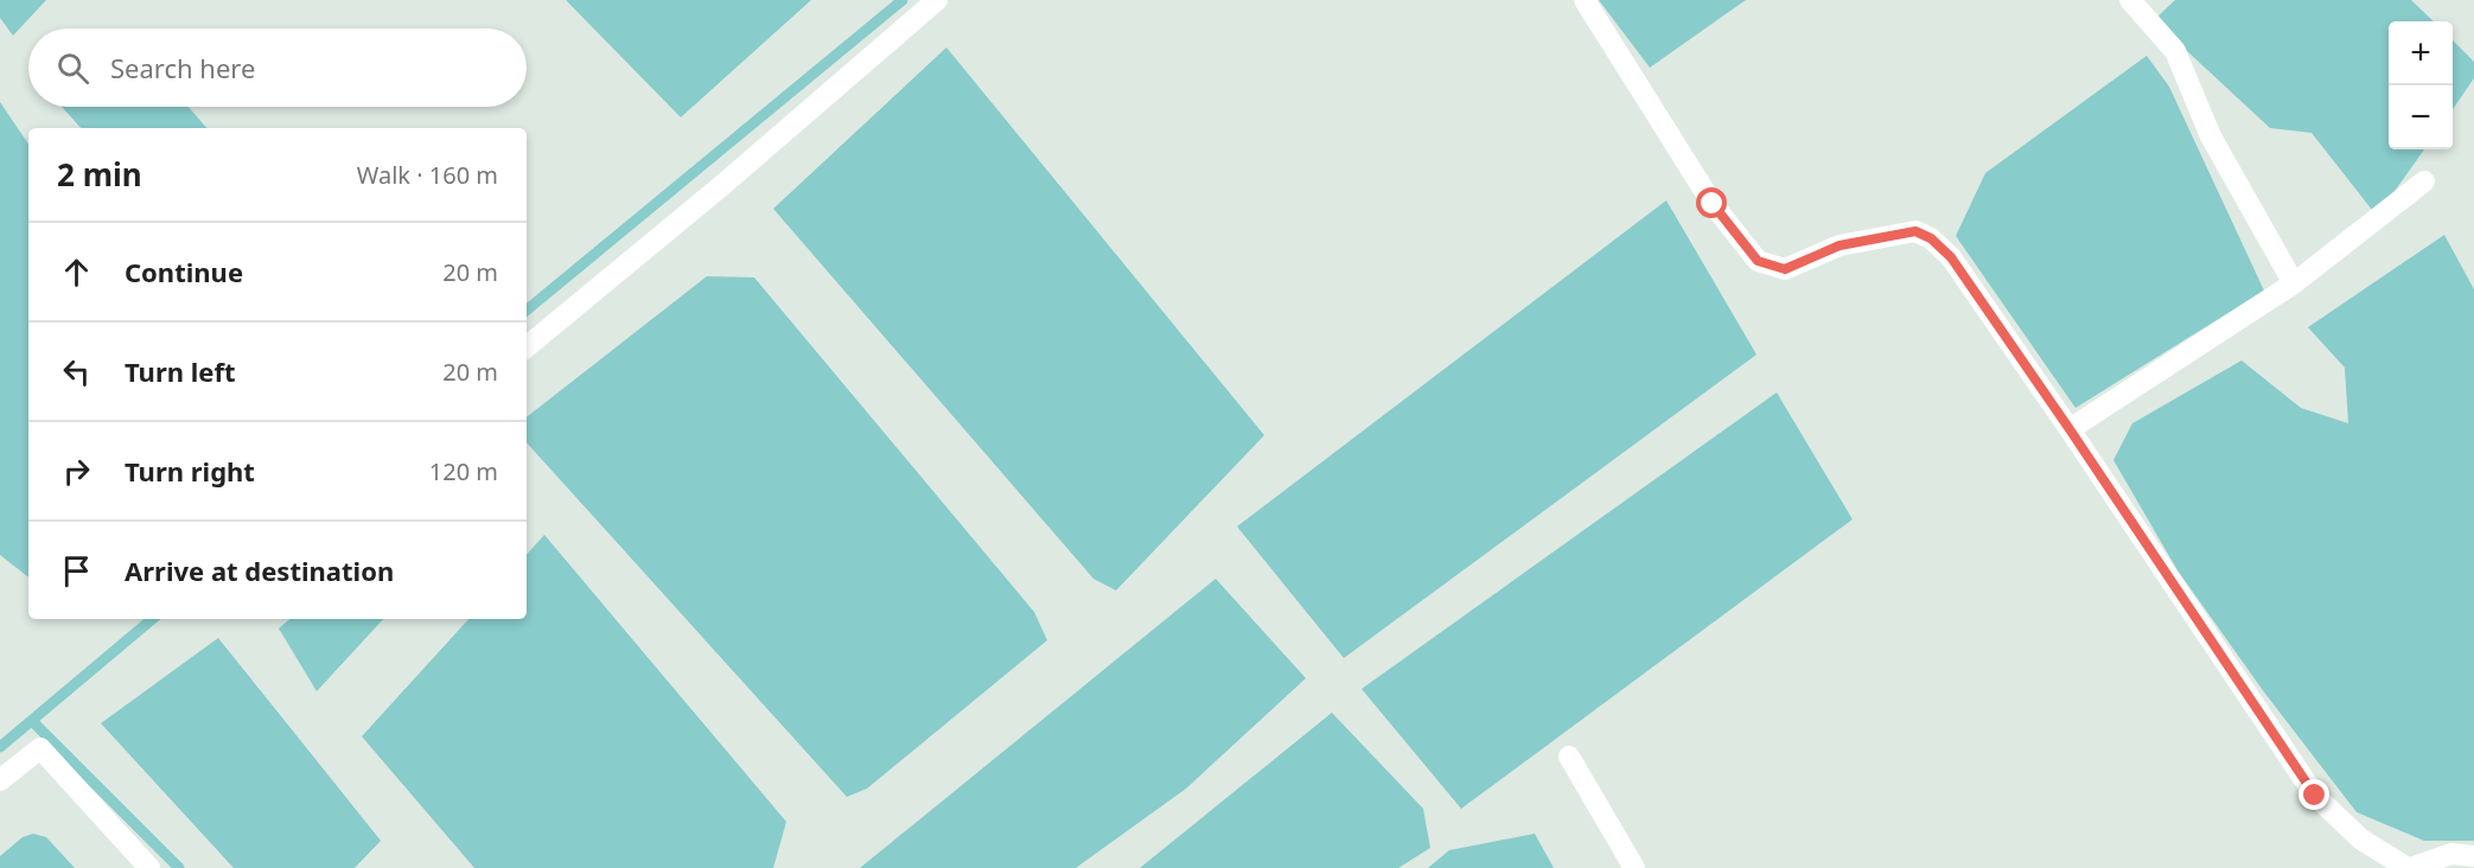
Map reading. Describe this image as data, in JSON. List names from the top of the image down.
{
  "page": {
    "map_buttons": ["+", "−"],
    "search": "Search here",
    "heading": ["2 min", "Walk · 160 m"],
    "list": [
      ["Continue", "20 m"],
      ["Turn left", "20 m"],
      ["Turn right", "120 m"],
      "Arrive at destination"
    ]
  }
}
